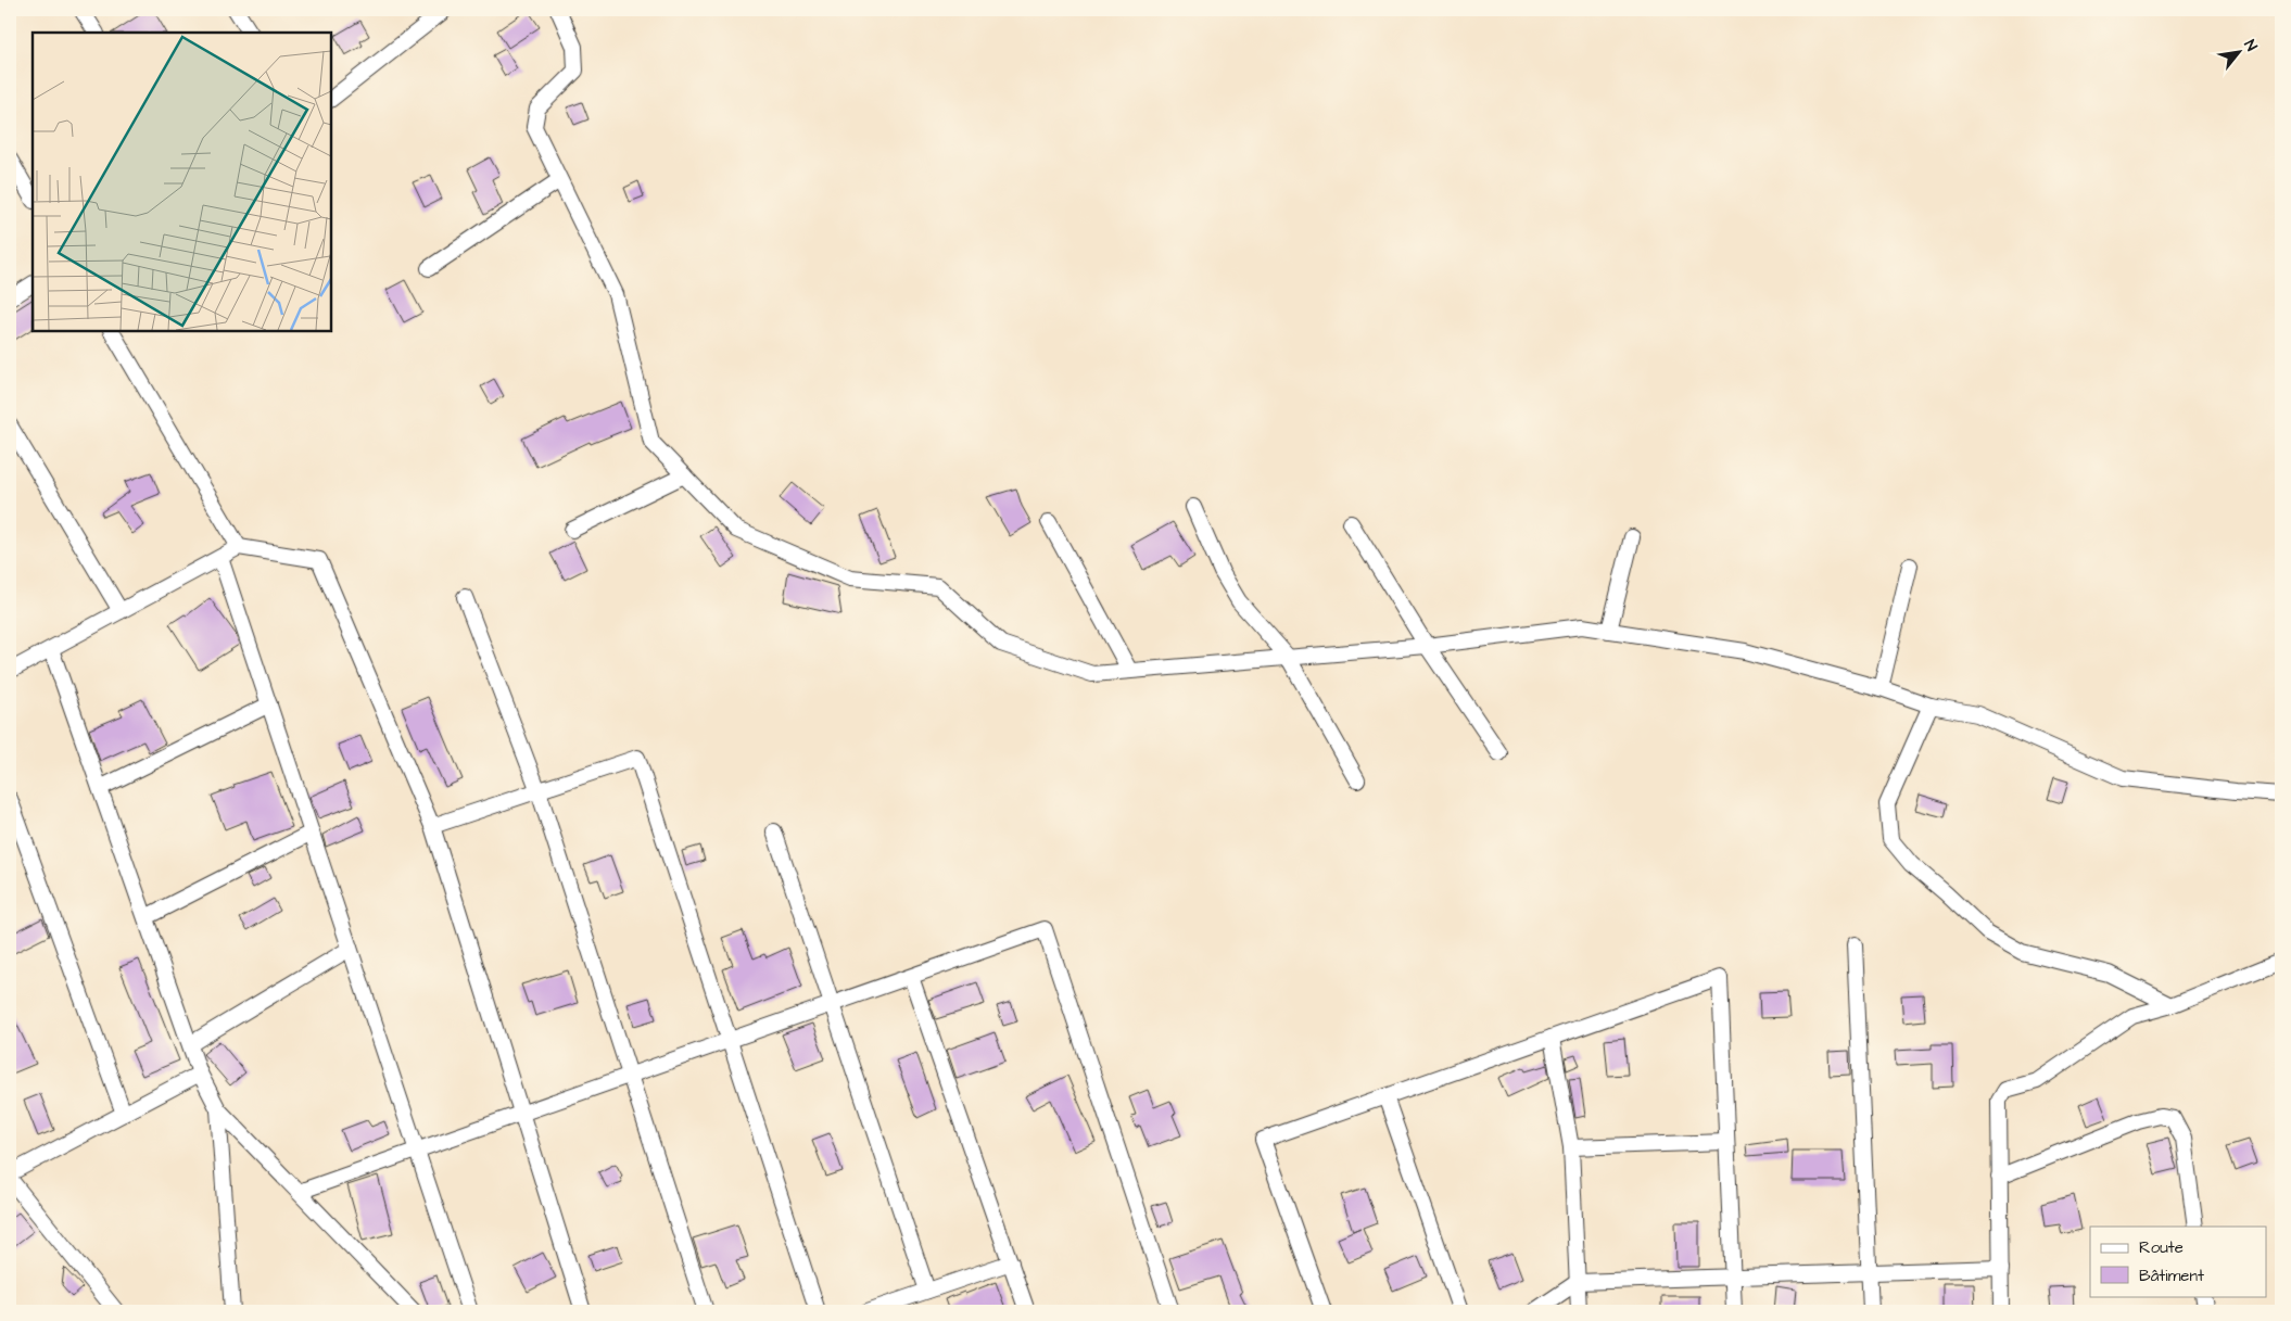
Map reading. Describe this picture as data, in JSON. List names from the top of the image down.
{
  "legend": ["Route", "Bâtiment"],
  "north": "top right"
}
